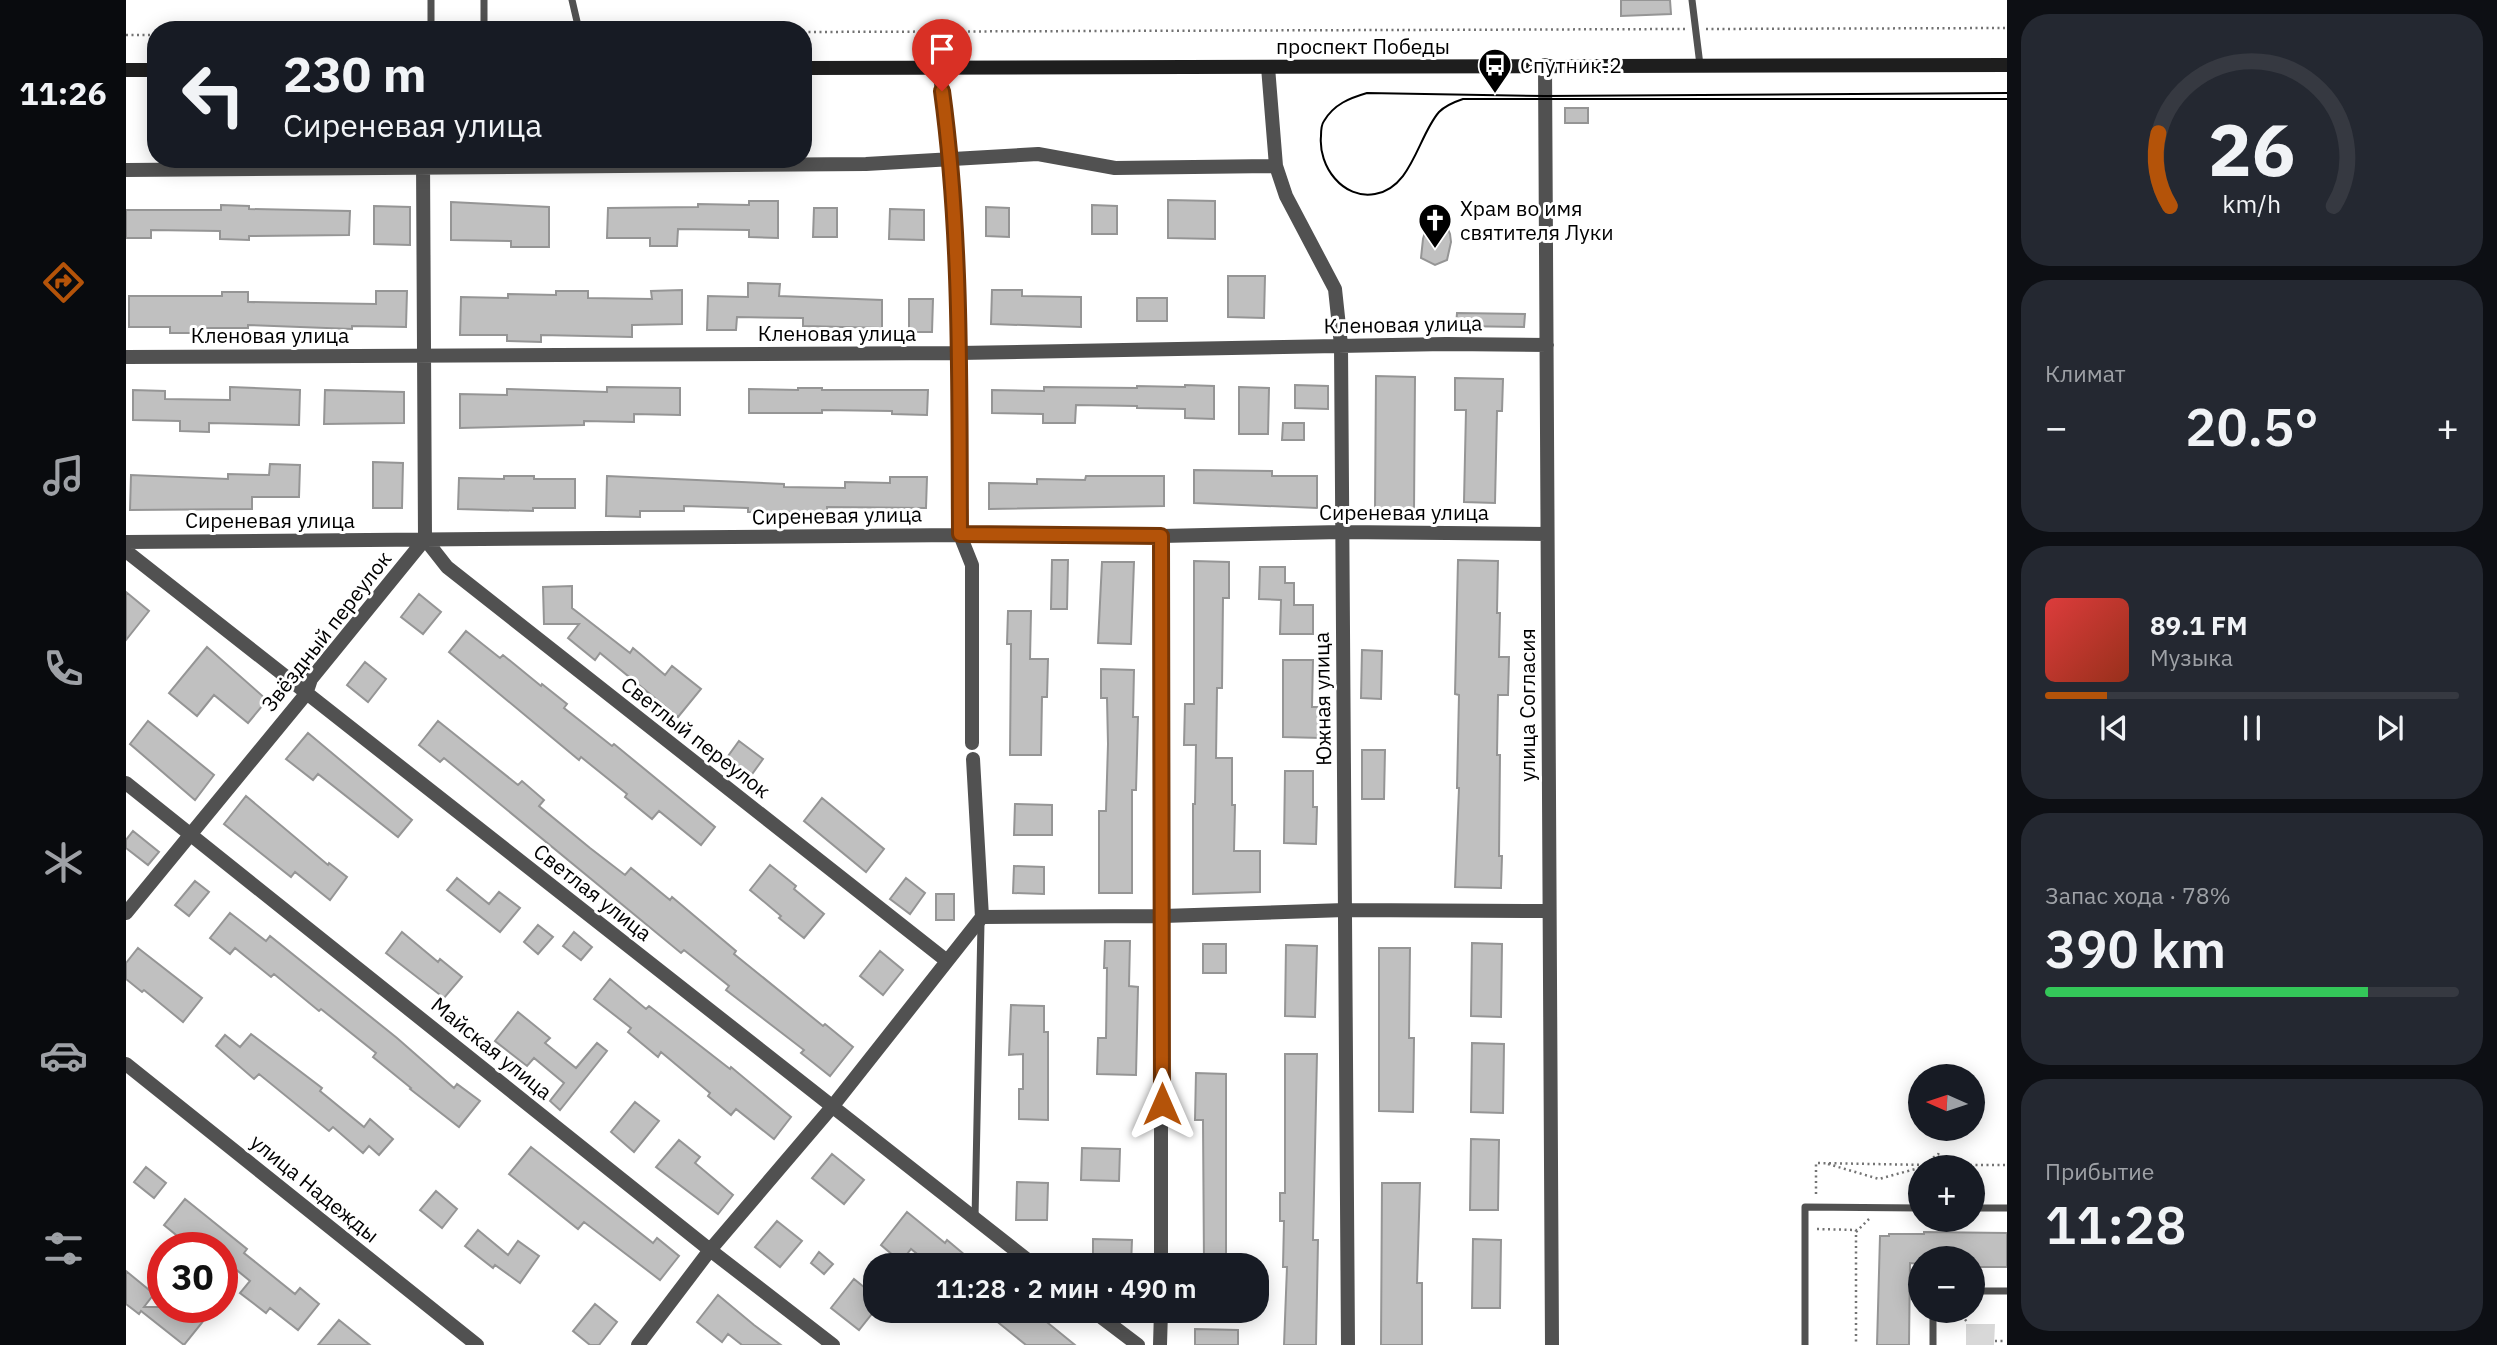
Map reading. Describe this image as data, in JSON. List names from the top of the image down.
{
  "streets": {
    "main road": ["проспект Победы"],
    "street": [
      "Кленовая улица",
      "Сиреневая улица",
      "Звёздный переулок",
      "Южная улица",
      "улица Согласия",
      "Светлый переулок",
      "Светлая улица",
      "Майская улица",
      "улица Надежды"
    ]
  },
  "crossings": [
    ["проспект Победы", "Южная улица"],
    ["проспект Победы", "улица Согласия"],
    ["Кленовая улица", "Южная улица"],
    ["Кленовая улица", "улица Согласия"],
    ["Сиреневая улица", "Звёздный переулок"],
    ["Сиреневая улица", "Южная улица"],
    ["Сиреневая улица", "улица Согласия"],
    ["Сиреневая улица", "Светлый переулок"],
    ["Звёздный переулок", "Светлый переулок"],
    ["Звёздный переулок", "Светлая улица"],
    ["Звёздный переулок", "Майская улица"]
  ],
  "places": {
    "bus stop": ["Спутник-2"],
    "church": ["Храм во имя святителя Луки"]
  },
  "north": "left",
  "page": {
    "tabs": "11:26",
    "turn": ["230 m", "Сиреневая улица"],
    "tile": [
      "Климат",
      ["Запас хода · 78%", "390 km"],
      ["Прибытие", "11:28"]
    ],
    "heat": ["−", "20.5°", "+"],
    "song": ["89.1 FM", "Музыка"],
    "map_buttons": ["+", "−"],
    "limit": "30",
    "trip": "11:28 · 2 мин · 490 m",
    "gauge": ["26", "km/h"]
  }
}
